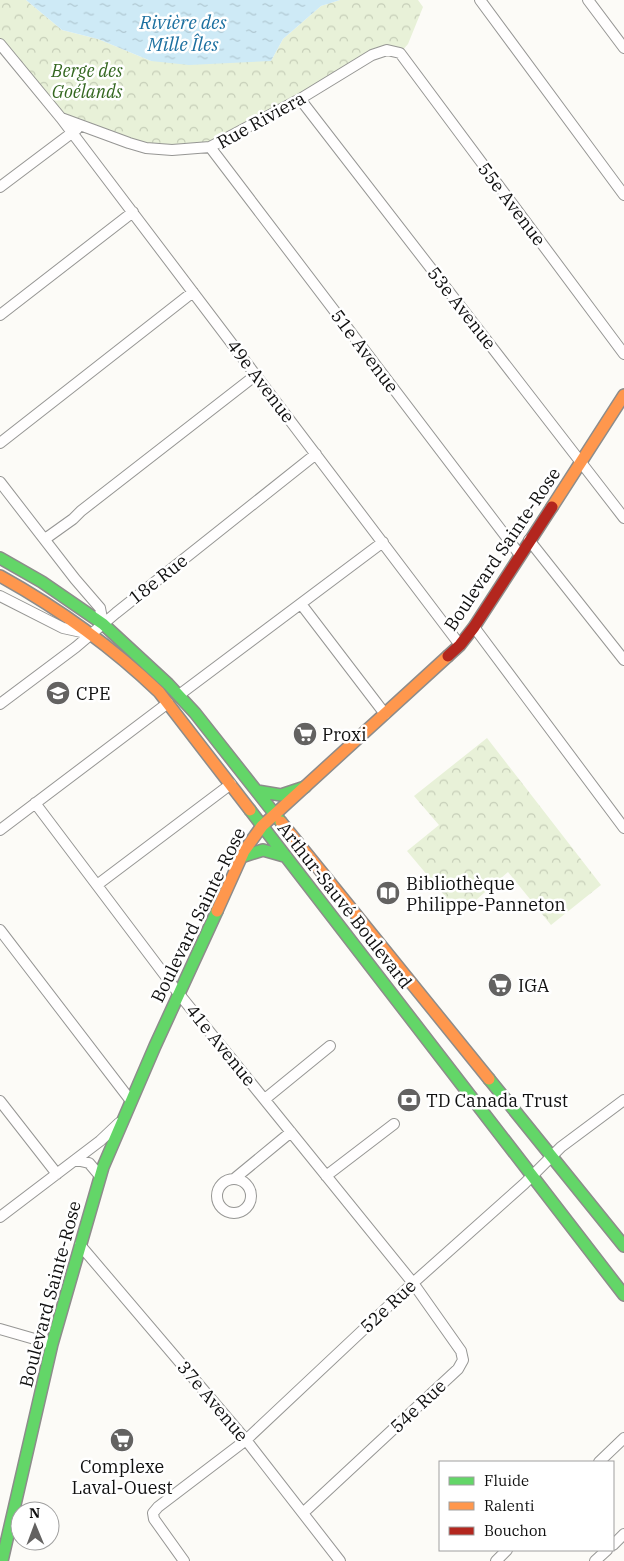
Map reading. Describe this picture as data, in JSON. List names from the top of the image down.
{
  "streets": {
    "main road": ["Boulevard Sainte-Rose", "Arthur-Sauvé Boulevard"],
    "street": [
      "Rue Riviera",
      "55e Avenue",
      "53e Avenue",
      "51e Avenue",
      "49e Avenue",
      "18e Rue",
      "41e Avenue",
      "52e Rue",
      "37e Avenue",
      "54e Rue"
    ]
  },
  "crossings": [
    ["Rue Riviera", "55e Avenue"],
    ["Rue Riviera", "53e Avenue"],
    ["Rue Riviera", "51e Avenue"],
    ["Rue Riviera", "49e Avenue"],
    ["53e Avenue", "Boulevard Sainte-Rose"],
    ["51e Avenue", "Boulevard Sainte-Rose"],
    ["49e Avenue", "Boulevard Sainte-Rose"],
    ["49e Avenue", "18e Rue"],
    ["Boulevard Sainte-Rose", "Arthur-Sauvé Boulevard"],
    ["Boulevard Sainte-Rose", "41e Avenue"],
    ["Boulevard Sainte-Rose", "37e Avenue"],
    ["18e Rue", "Arthur-Sauvé Boulevard"],
    ["Arthur-Sauvé Boulevard", "52e Rue"],
    ["41e Avenue", "52e Rue"],
    ["41e Avenue", "54e Rue"],
    ["52e Rue", "37e Avenue"],
    ["52e Rue", "54e Rue"],
    ["37e Avenue", "54e Rue"]
  ],
  "water": ["Rivière des Mille Îles"],
  "parks": ["Berge des Goélands"],
  "places": {
    "school or university": ["CPE"],
    "supermarket": ["Proxi", "IGA", "Complexe Laval-Ouest"],
    "library": ["Bibliothèque Philippe-Panneton"],
    "bank": ["TD Canada Trust"]
  },
  "legend": ["Fluide", "Ralenti", "Bouchon"],
  "north": "top"
}
